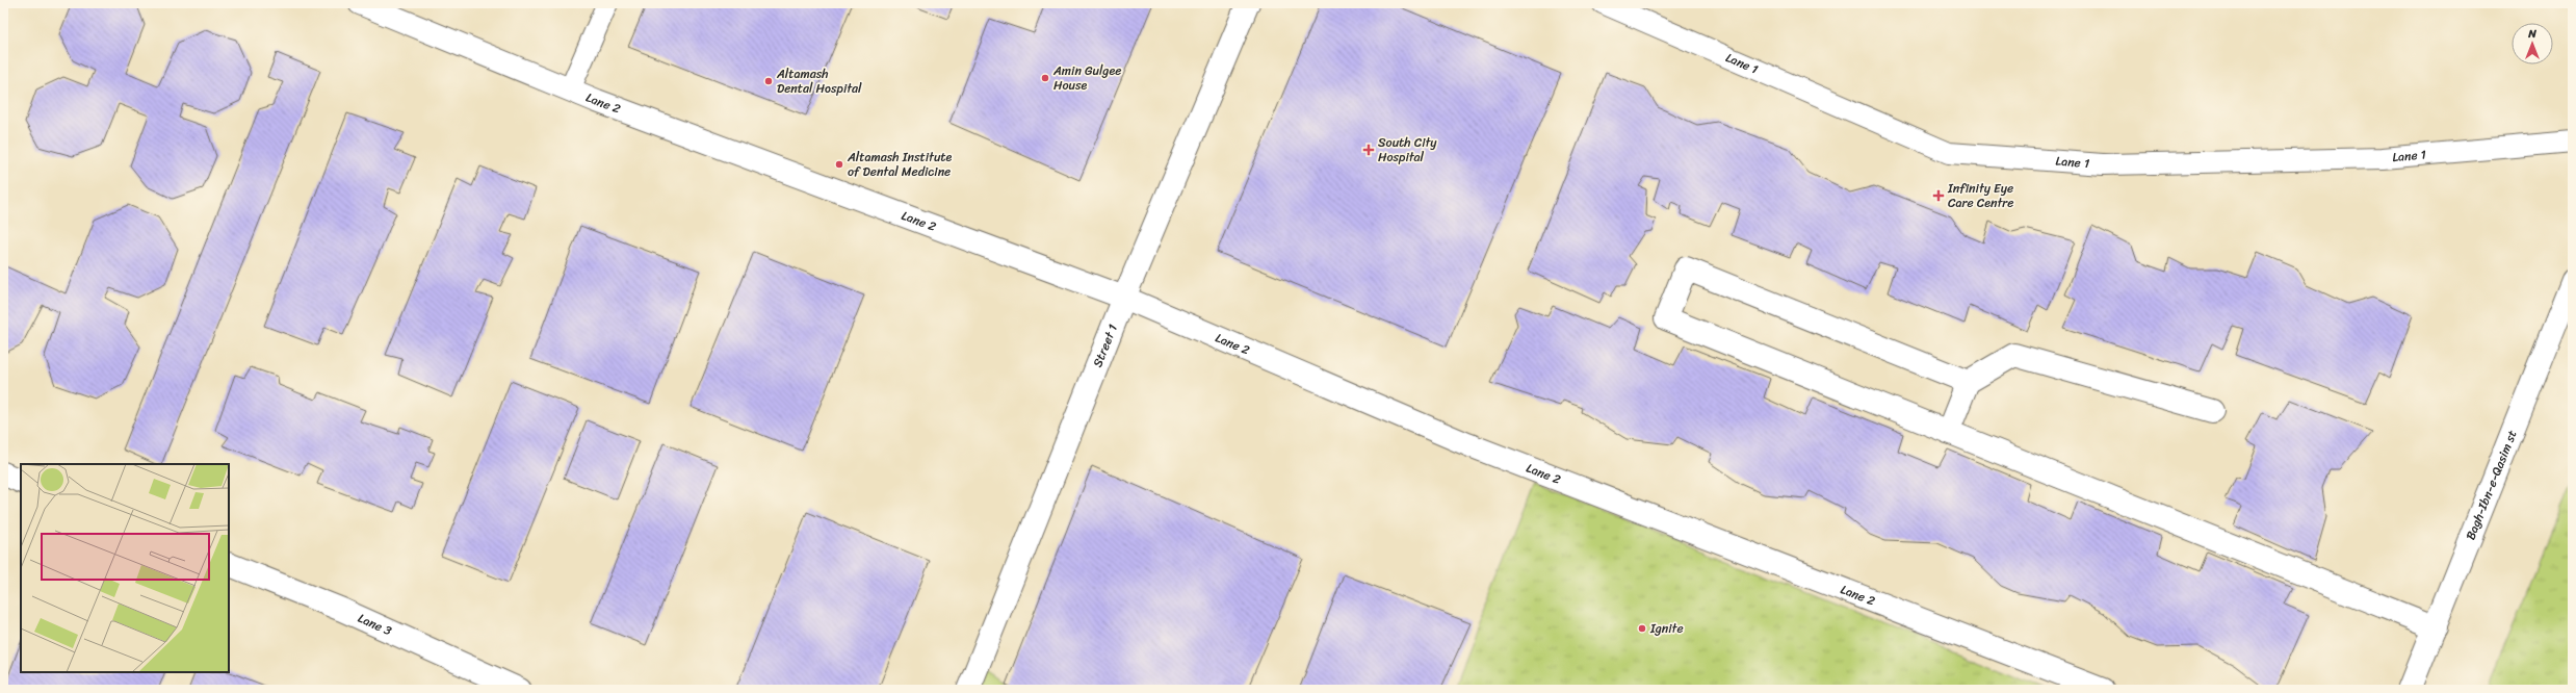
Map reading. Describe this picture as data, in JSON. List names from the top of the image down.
{
  "streets": {
    "street": [
      "Lane 2",
      "Street 1",
      "Bagh-Ibn-e-Qasim st",
      "Lane 3"
    ],
    "lane": ["Lane 1"]
  },
  "crossings": [
    ["Lane 2", "Street 1"]
  ],
  "places": {
    "other": [
      "Amin Gulgee House",
      "Altamash Dental Hospital",
      "Altamash Institute of Dental Medicine",
      "Ignite"
    ],
    "health": ["South City Hospital", "Infinity Eye Care Centre"]
  },
  "north": "top"
}
